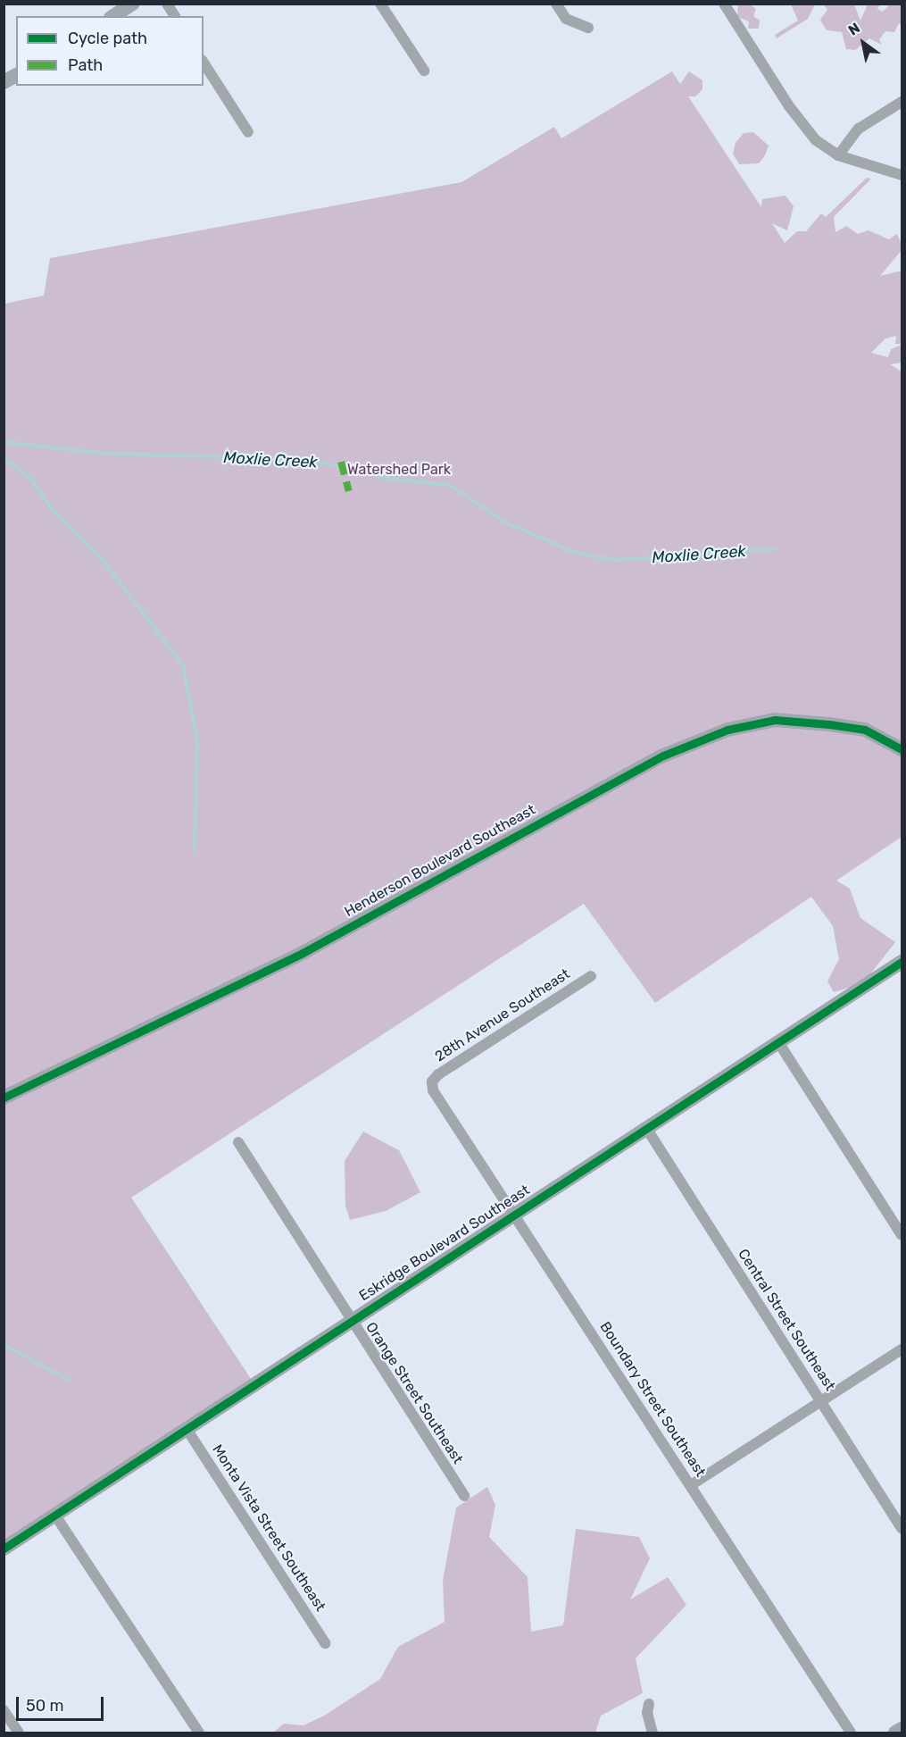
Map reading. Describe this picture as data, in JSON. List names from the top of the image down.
{
  "streets": {
    "street": [
      "Henderson Boulevard Southeast",
      "28th Avenue Southeast",
      "Eskridge Boulevard Southeast",
      "Central Street Southeast",
      "Orange Street Southeast",
      "Boundary Street Southeast",
      "Monta Vista Street Southeast"
    ]
  },
  "crossings": [
    ["28th Avenue Southeast", "Boundary Street Southeast"],
    ["Eskridge Boulevard Southeast", "Central Street Southeast"],
    ["Eskridge Boulevard Southeast", "Orange Street Southeast"],
    ["Eskridge Boulevard Southeast", "Boundary Street Southeast"],
    ["Eskridge Boulevard Southeast", "Monta Vista Street Southeast"]
  ],
  "water": ["Moxlie Creek"],
  "parks": ["Watershed Park"],
  "legend": ["Cycle path", "Path"],
  "scale_bar": "50 m",
  "north": "top left"
}
